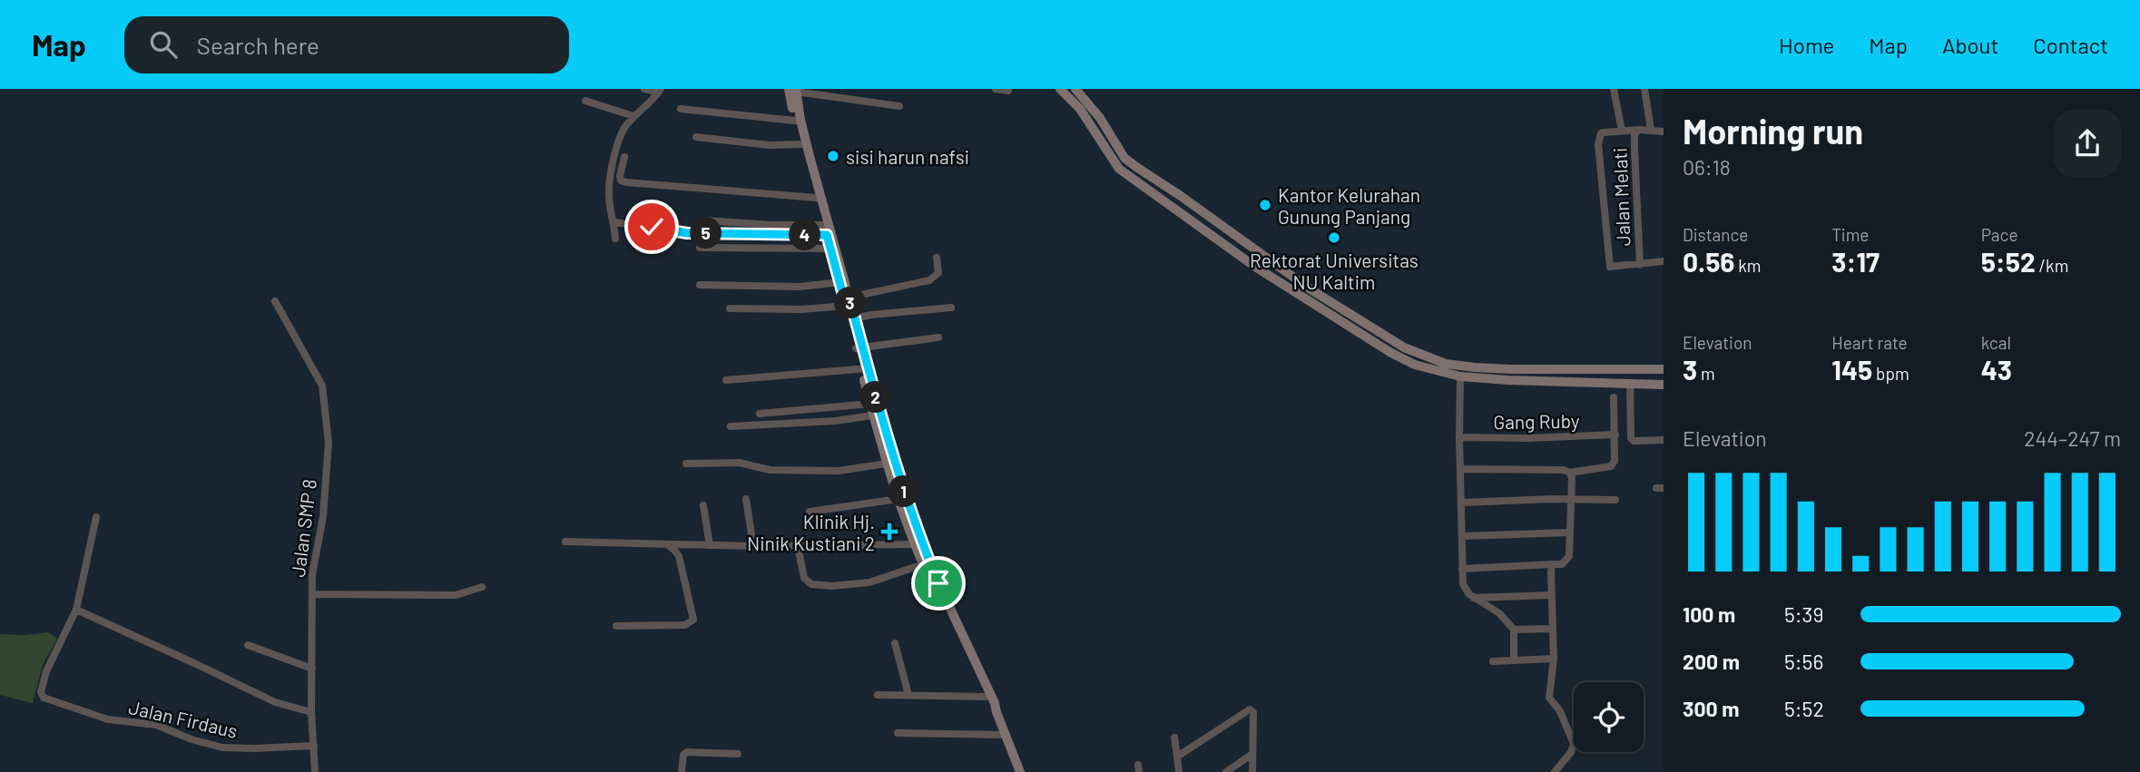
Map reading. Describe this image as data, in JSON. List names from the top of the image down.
{
  "streets": {
    "street": [
      "Jalan Melati",
      "Gang Ruby",
      "Jalan SMP 8",
      "Jalan Firdaus"
    ]
  },
  "crossings": [
    ["Jalan SMP 8", "Jalan Firdaus"]
  ],
  "places": {
    "other": ["sisi harun nafsi", "Kantor Kelurahan Gunung Panjang", "Rektorat Universitas NU Kaltim"],
    "health": ["Klinik Hj. Ninik Kustiani 2"]
  },
  "page": {
    "header": "Map",
    "search": "Search here",
    "nav": [
      "Home",
      "Map",
      "About",
      "Contact"
    ],
    "heading": ["Morning run", "06:18"],
    "stats": [
      ["Distance", "0.56 km"],
      ["Time", "3:17"],
      ["Pace", "5:52 /km"],
      ["Elevation", "3 m"],
      ["Heart rate", "145 bpm"],
      ["kcal", "43"]
    ],
    "pins": [
      "5",
      "4",
      "3",
      "2",
      "1"
    ],
    "chart": ["Elevation", "244–247 m"],
    "list": [
      {
        "name": "100 m",
        "note": "5:39"
      },
      {
        "name": "200 m",
        "note": "5:56"
      },
      {
        "name": "300 m",
        "note": "5:52"
      }
    ]
  }
}
